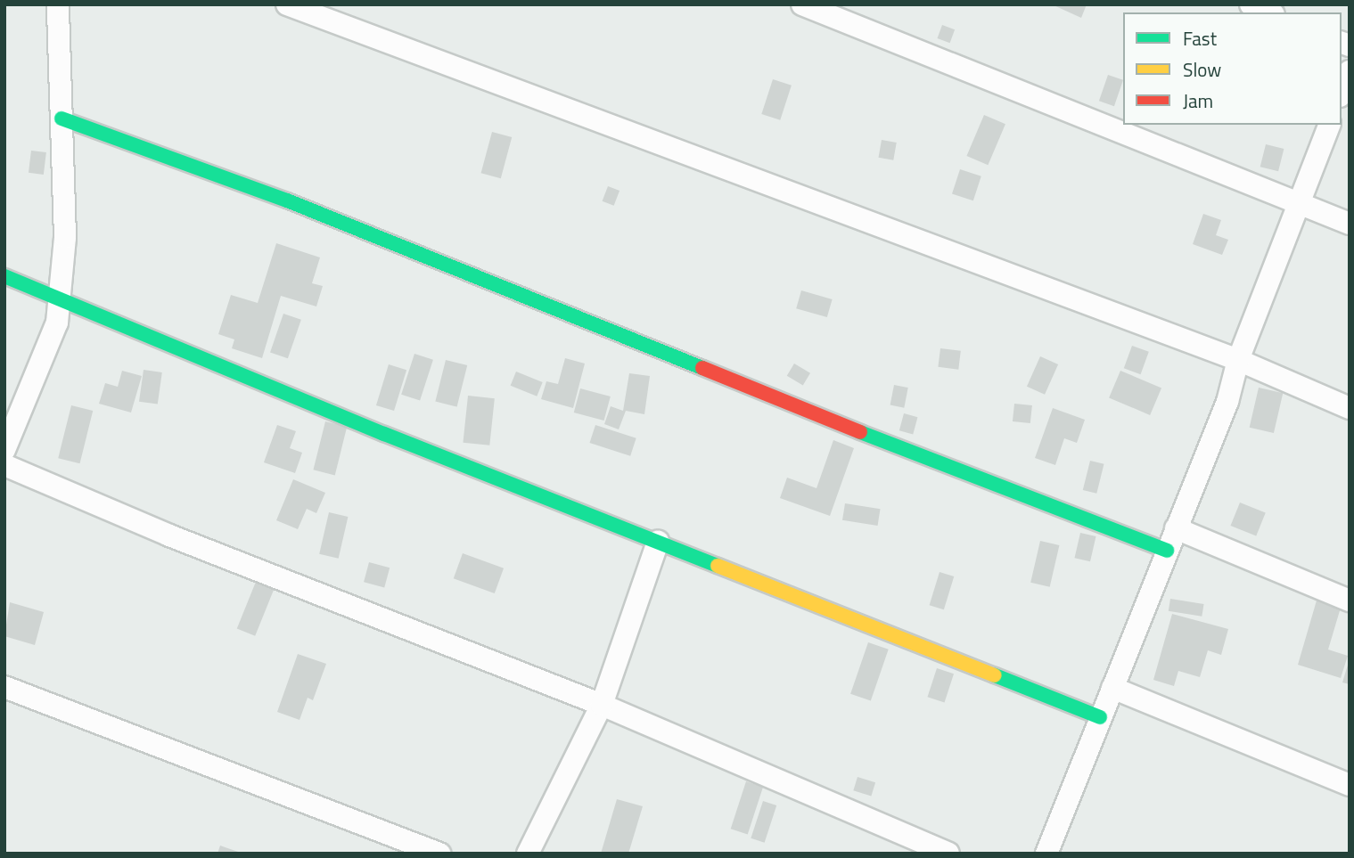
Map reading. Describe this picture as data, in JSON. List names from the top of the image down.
{
  "legend": ["Fast", "Slow", "Jam"]
}
